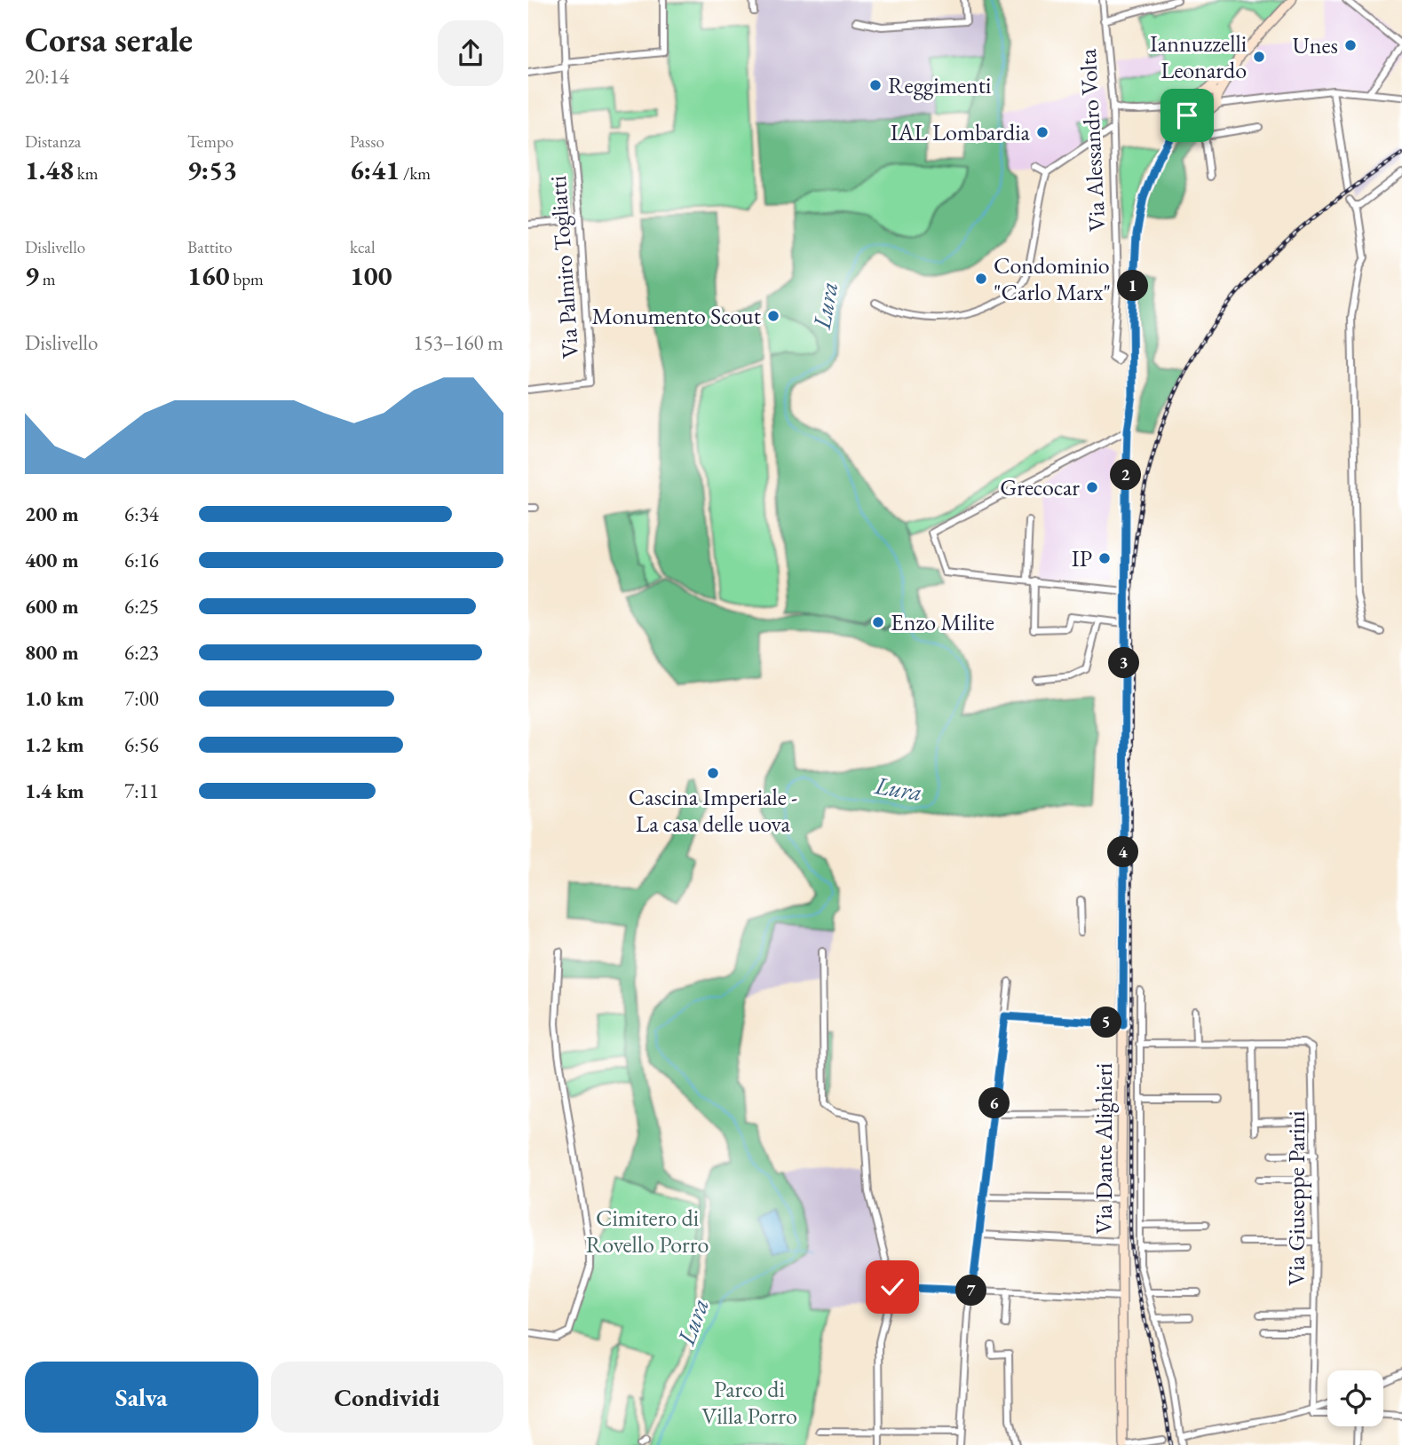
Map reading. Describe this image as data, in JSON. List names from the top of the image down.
{
  "streets": {
    "street": [
      "Via Alessandro Volta",
      "Via Palmiro Togliatti",
      "Via Dante Alighieri",
      "Via Giuseppe Parini"
    ]
  },
  "water": ["Lura"],
  "parks": ["Cimitero di Rovello Porro", "Parco di Villa Porro"],
  "places": [
    "Unes",
    "Iannuzzelli Leonardo",
    "Reggimenti",
    "IAL Lombardia",
    "Condominio \"Carlo Marx\"",
    "Monumento Scout",
    "Grecocar",
    "IP",
    "Enzo Milite",
    "Cascina Imperiale - La casa delle uova"
  ],
  "page": {
    "heading": ["Corsa serale", "20:14"],
    "stats": [
      ["Distanza", "1.48 km"],
      ["Tempo", "9:53"],
      ["Passo", "6:41 /km"],
      ["Dislivello", "9 m"],
      ["Battito", "160 bpm"],
      ["kcal", "100"]
    ],
    "pins": [
      "1",
      "2",
      "3",
      "4",
      "5",
      "6",
      "7"
    ],
    "chart": ["Dislivello", "153–160 m"],
    "list": [
      {
        "name": "200 m",
        "note": "6:34"
      },
      {
        "name": "400 m",
        "note": "6:16"
      },
      {
        "name": "600 m",
        "note": "6:25"
      },
      {
        "name": "800 m",
        "note": "6:23"
      },
      {
        "name": "1.0 km",
        "note": "7:00"
      },
      {
        "name": "1.2 km",
        "note": "6:56"
      },
      {
        "name": "1.4 km",
        "note": "7:11"
      }
    ],
    "buttons": ["Salva", "Condividi"]
  }
}
